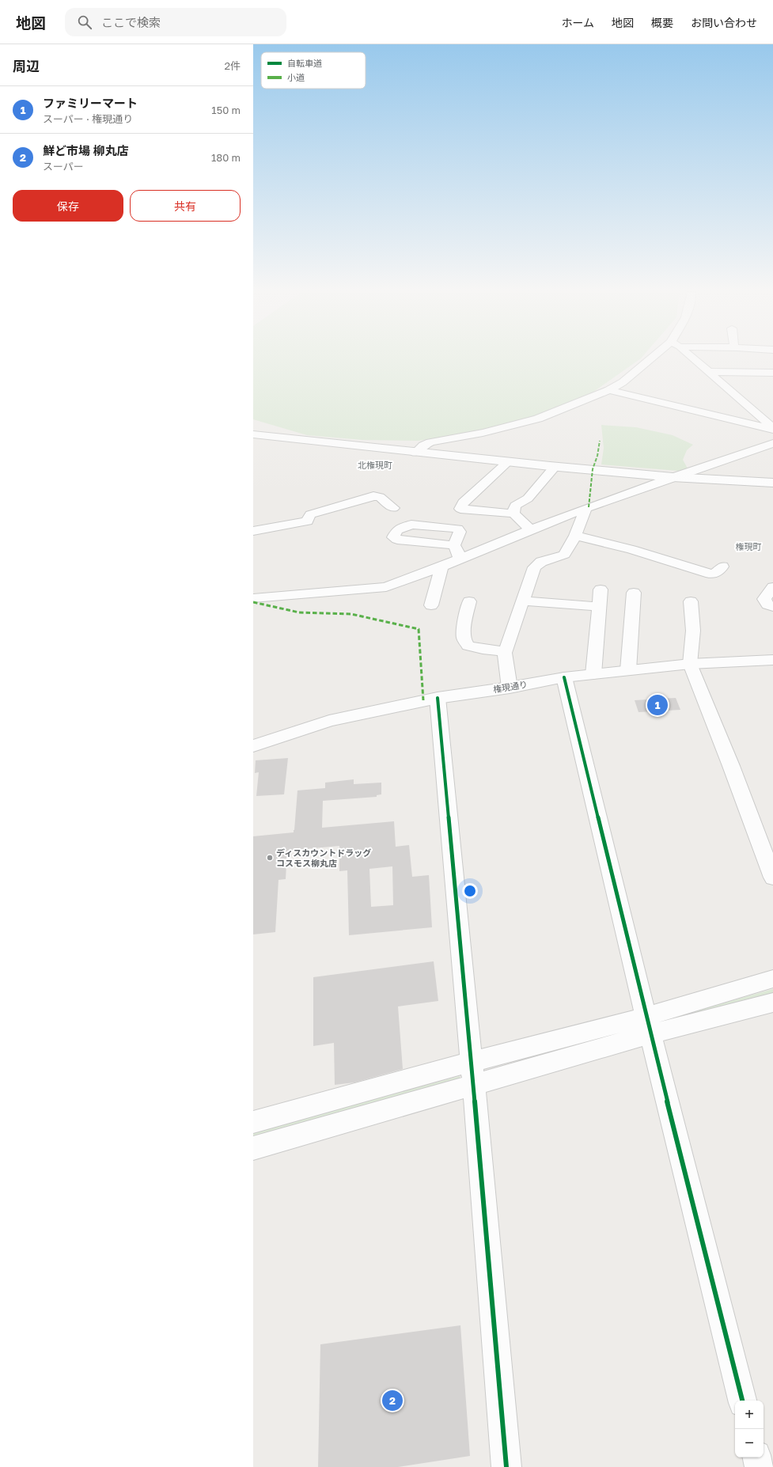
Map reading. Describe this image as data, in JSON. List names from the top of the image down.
{
  "streets": {
    "street": ["権現通り"]
  },
  "districts": ["北権現町", "権現町"],
  "places": ["ディスカウントドラッグ コスモス柳丸店"],
  "legend": ["自転車道", "小道"],
  "page": {
    "header": "地図",
    "search": "ここで検索",
    "nav": [
      "ホーム",
      "地図",
      "概要",
      "お問い合わせ"
    ],
    "heading": ["周辺", "2件"],
    "list": [
      {
        "mark": "1",
        "name": "ファミリーマート",
        "note": "スーパー · 権現通り",
        "value": "150 m"
      },
      {
        "mark": "2",
        "name": "鮮ど市場 柳丸店",
        "note": "スーパー",
        "value": "180 m"
      }
    ],
    "buttons": ["保存", "共有"],
    "pins": ["1", "2"],
    "map_buttons": ["+", "−"]
  }
}
